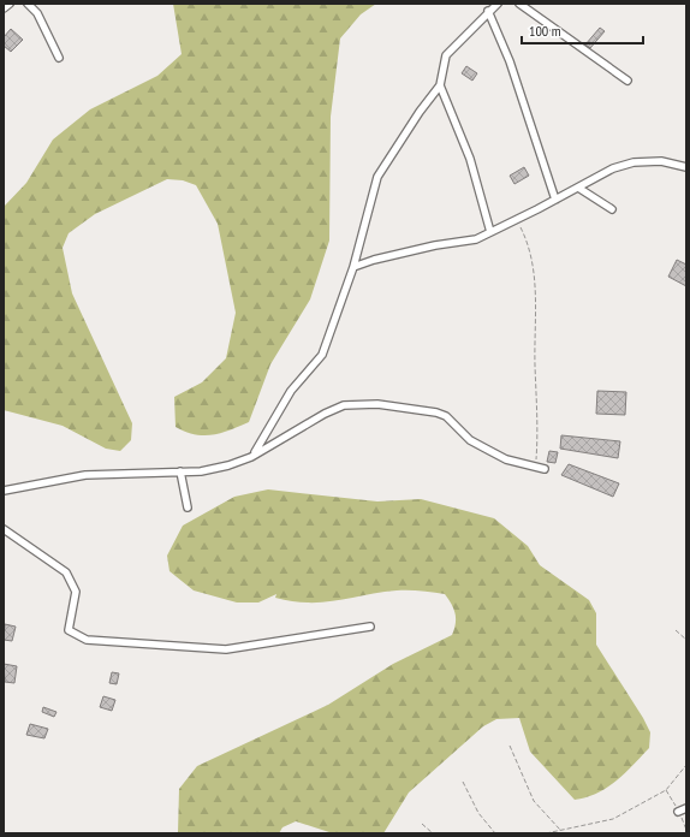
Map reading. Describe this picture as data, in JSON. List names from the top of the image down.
{
  "scale_bar": "100 m"
}
